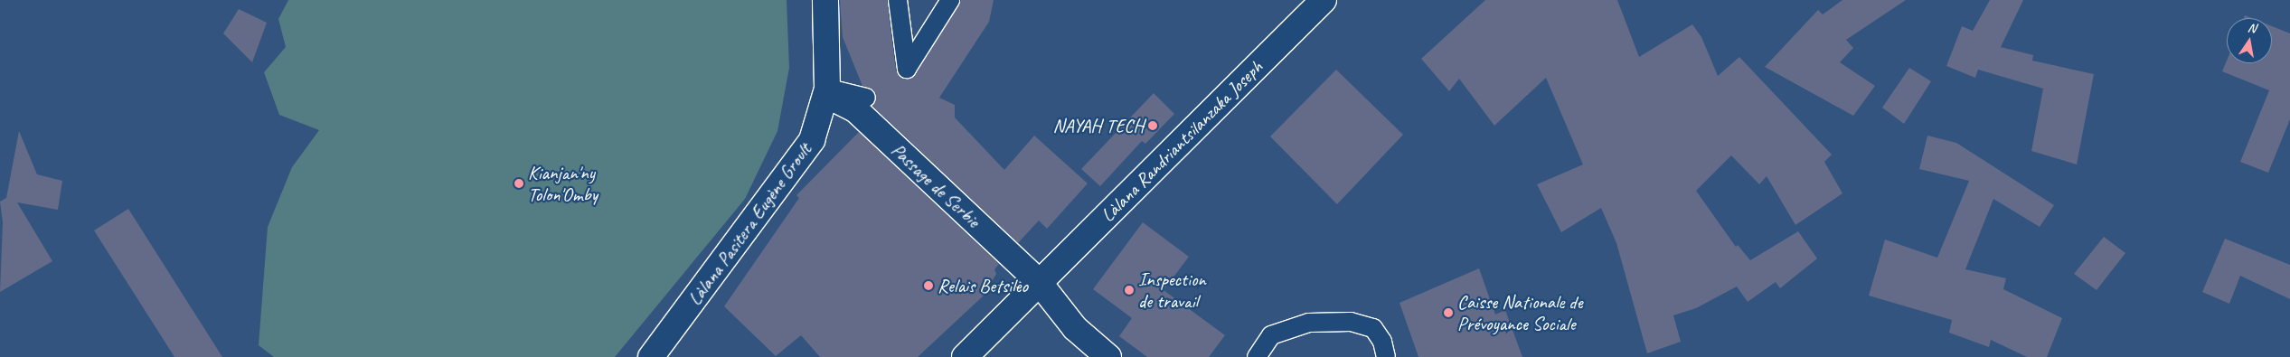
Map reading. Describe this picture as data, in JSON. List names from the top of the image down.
{
  "streets": {
    "street": ["Làlana Randriantsilanzaka Joseph", "Passage de Serbie", "Làlana Pasitera Eugène Groult"]
  },
  "crossings": [
    ["Làlana Randriantsilanzaka Joseph", "Passage de Serbie"],
    ["Passage de Serbie", "Làlana Pasitera Eugène Groult"]
  ],
  "places": [
    "NAYAH TECH",
    "Kianjan'ny Tolon'Omby",
    "Relais Betsileo",
    "Inspection de travail",
    "Caisse Nationale de Prévoyance Sociale"
  ],
  "north": "top"
}
